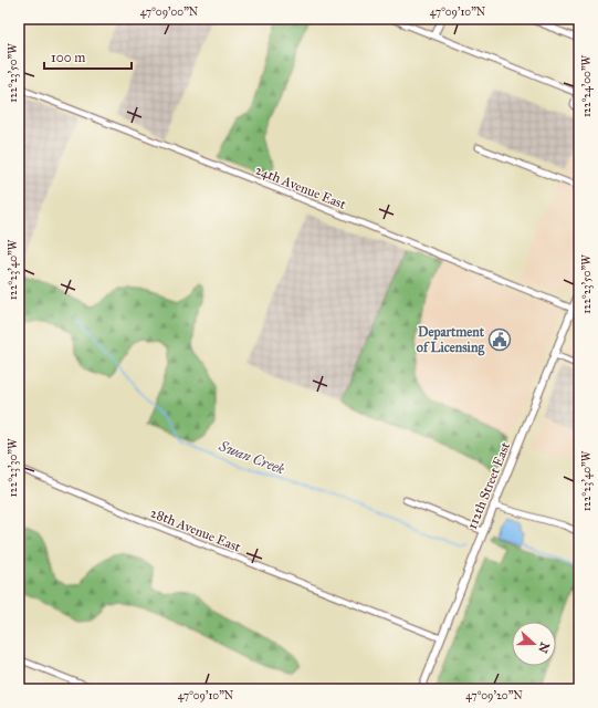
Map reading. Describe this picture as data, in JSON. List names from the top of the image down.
{
  "streets": {
    "main road": ["112th Street East"],
    "street": ["24th Avenue East", "28th Avenue East"]
  },
  "crossings": [
    ["24th Avenue East", "112th Street East"],
    ["112th Street East", "28th Avenue East"]
  ],
  "water": ["Swan Creek"],
  "places": {
    "public building": ["Department of Licensing"]
  },
  "scale_bar": "100 m",
  "north": "right",
  "coordinates": [
    "47°09'00\"N",
    "47°09'10\"N",
    "122°23'50\"W",
    "122°24'00\"W",
    "122°23'40\"W",
    "122°23'30\"W",
    "47°09'20\"N"
  ]
}
